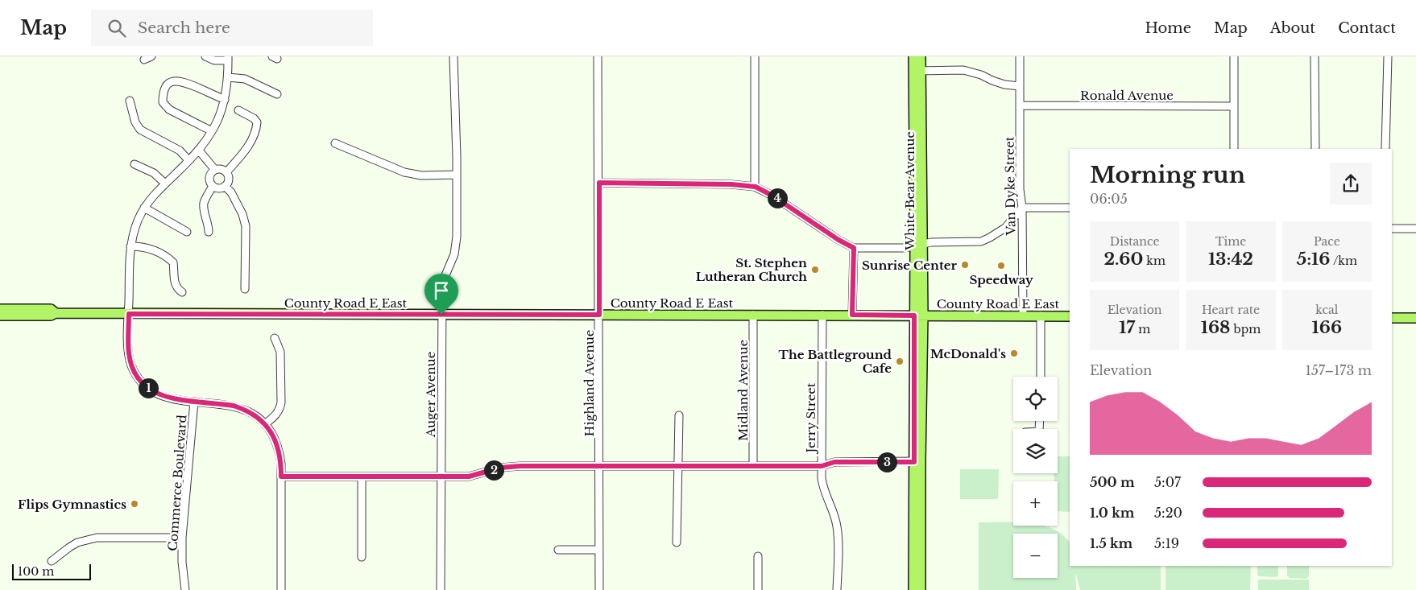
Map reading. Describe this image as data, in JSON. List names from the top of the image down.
{
  "streets": {
    "main road": ["White Bear Avenue", "County Road E East"],
    "street": [
      "Ronald Avenue",
      "Van Dyke Street",
      "Highland Avenue",
      "Midland Avenue",
      "Auger Avenue",
      "Jerry Street",
      "Commerce Boulevard"
    ]
  },
  "crossings": [
    ["Ronald Avenue", "Van Dyke Street"],
    ["Van Dyke Street", "County Road E East"],
    ["White Bear Avenue", "County Road E East"],
    ["County Road E East", "Highland Avenue"],
    ["County Road E East", "Midland Avenue"],
    ["County Road E East", "Auger Avenue"],
    ["County Road E East", "Jerry Street"]
  ],
  "places": [
    "Sunrise Center",
    "Speedway",
    "St. Stephen Lutheran Church",
    "McDonald's",
    "The Battleground Cafe",
    "Flips Gymnastics"
  ],
  "scale_bar": "100 m",
  "page": {
    "header": "Map",
    "search": "Search here",
    "nav": [
      "Home",
      "Map",
      "About",
      "Contact"
    ],
    "heading": ["Morning run", "06:05"],
    "pins": [
      "4",
      "1",
      "3",
      "2"
    ],
    "stats": [
      ["Distance", "2.60 km"],
      ["Time", "13:42"],
      ["Pace", "5:16 /km"],
      ["Elevation", "17 m"],
      ["Heart rate", "168 bpm"],
      ["kcal", "166"]
    ],
    "chart": ["Elevation", "157–173 m"],
    "map_buttons": ["+", "−"],
    "list": [
      {
        "name": "500 m",
        "note": "5:07"
      },
      {
        "name": "1.0 km",
        "note": "5:20"
      },
      {
        "name": "1.5 km",
        "note": "5:19"
      }
    ],
    "scale": "100 m"
  }
}
